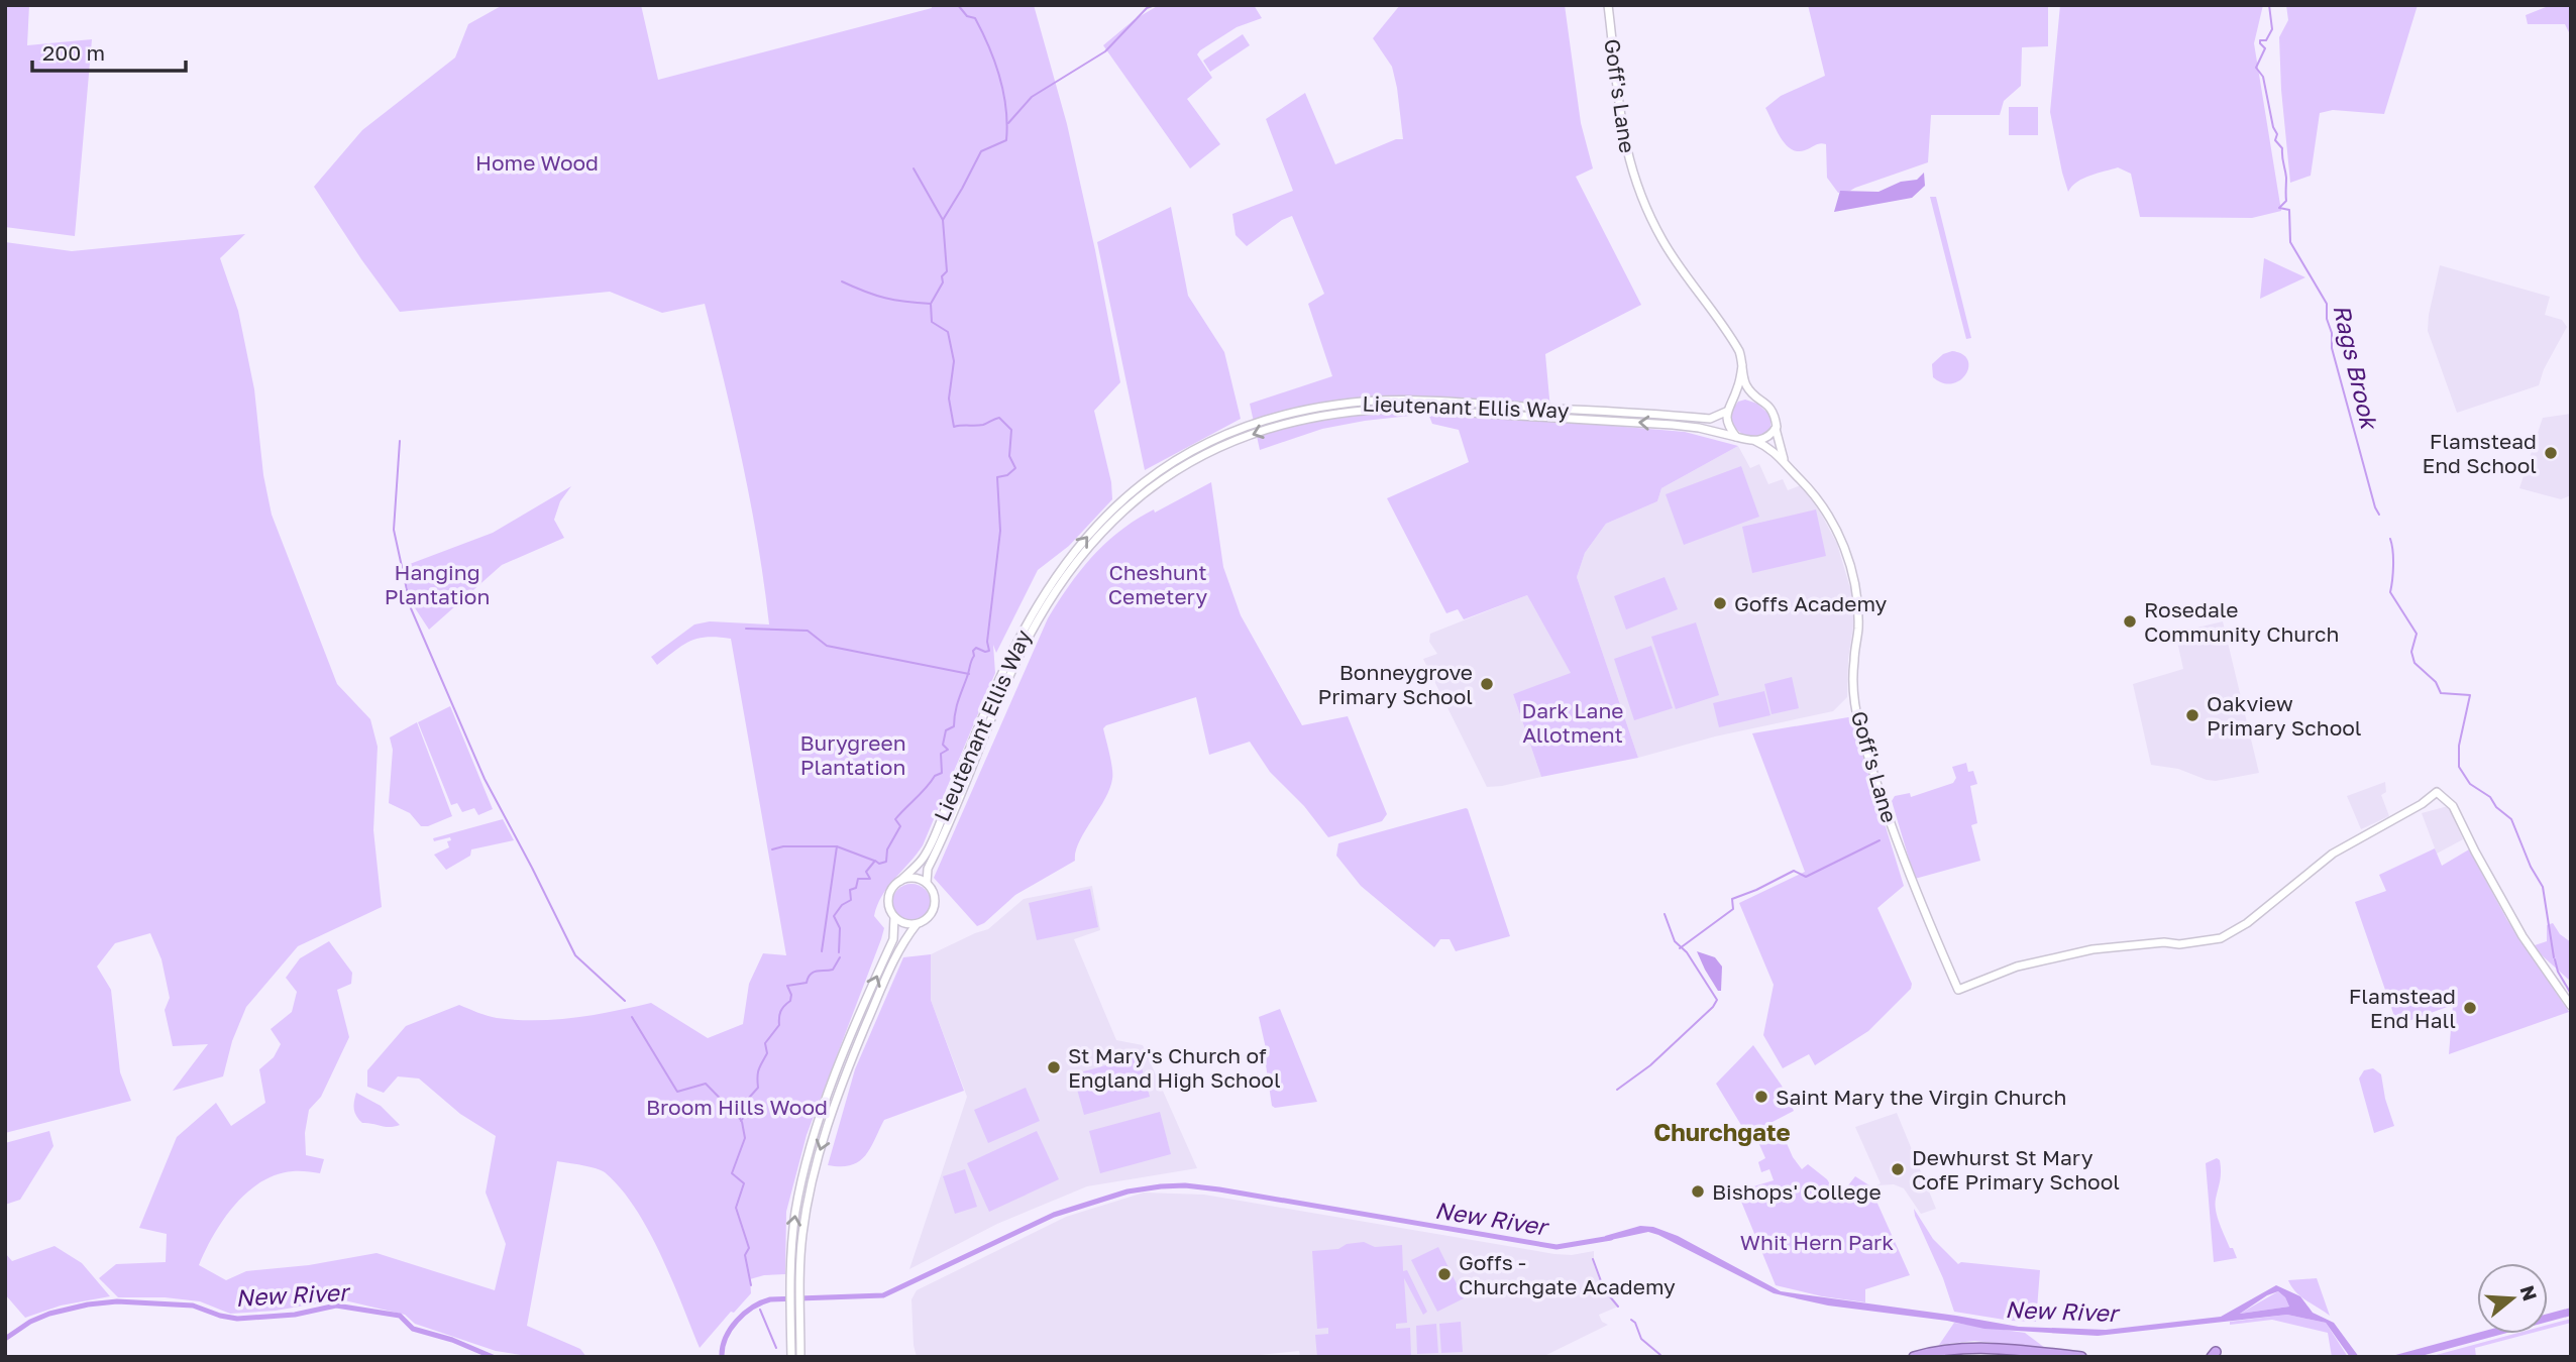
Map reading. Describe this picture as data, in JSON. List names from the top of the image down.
{
  "streets": {
    "main road": ["Goff's Lane", "Lieutenant Ellis Way"]
  },
  "crossings": [
    ["Goff's Lane", "Lieutenant Ellis Way"]
  ],
  "districts": ["Churchgate"],
  "water": ["Rags Brook", "New River"],
  "parks": [
    "Home Wood",
    "Hanging Plantation",
    "Cheshunt Cemetery",
    "Dark Lane Allotment",
    "Burygreen Plantation",
    "Broom Hills Wood",
    "Whit Hern Park"
  ],
  "places": [
    "Flamstead End School",
    "Goffs Academy",
    "Rosedale Community Church",
    "Bonneygrove Primary School",
    "Oakview Primary School",
    "Flamstead End Hall",
    "St Mary's Church of England High School",
    "Saint Mary the Virgin Church",
    "Dewhurst St Mary CofE Primary School",
    "Bishops' College",
    "Goffs - Churchgate Academy"
  ],
  "scale_bar": "200 m",
  "north": "right"
}
